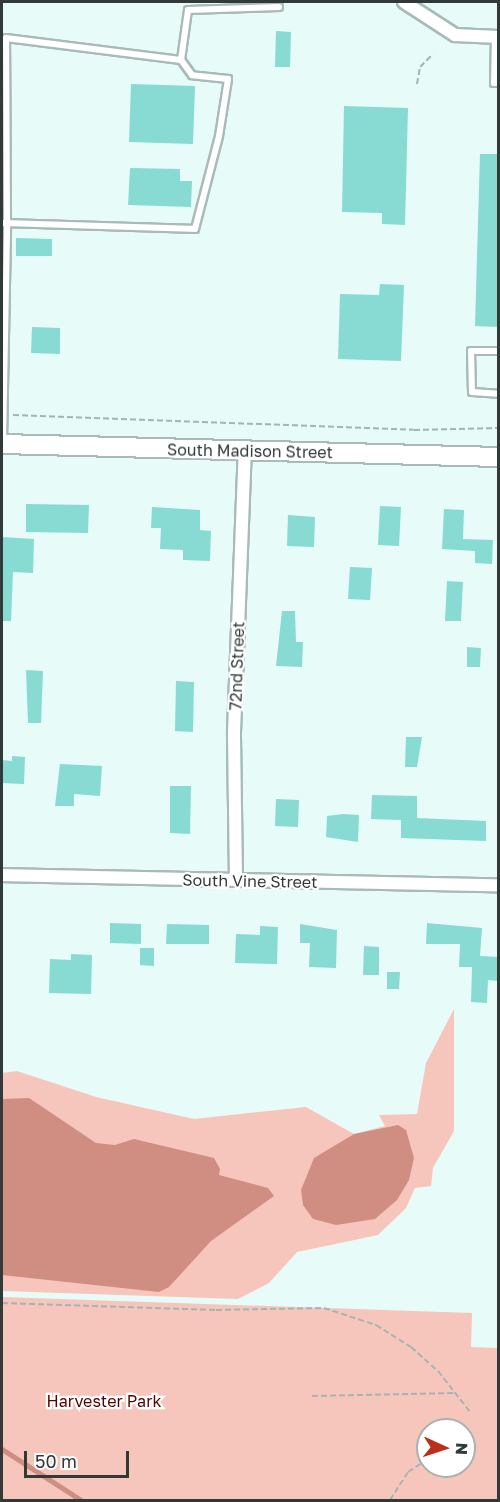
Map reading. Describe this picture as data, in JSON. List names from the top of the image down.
{
  "streets": {
    "street": ["South Madison Street", "72nd Street", "South Vine Street"]
  },
  "crossings": [
    ["South Madison Street", "72nd Street"],
    ["72nd Street", "South Vine Street"]
  ],
  "parks": ["Harvester Park"],
  "scale_bar": "50 m",
  "north": "right"
}
